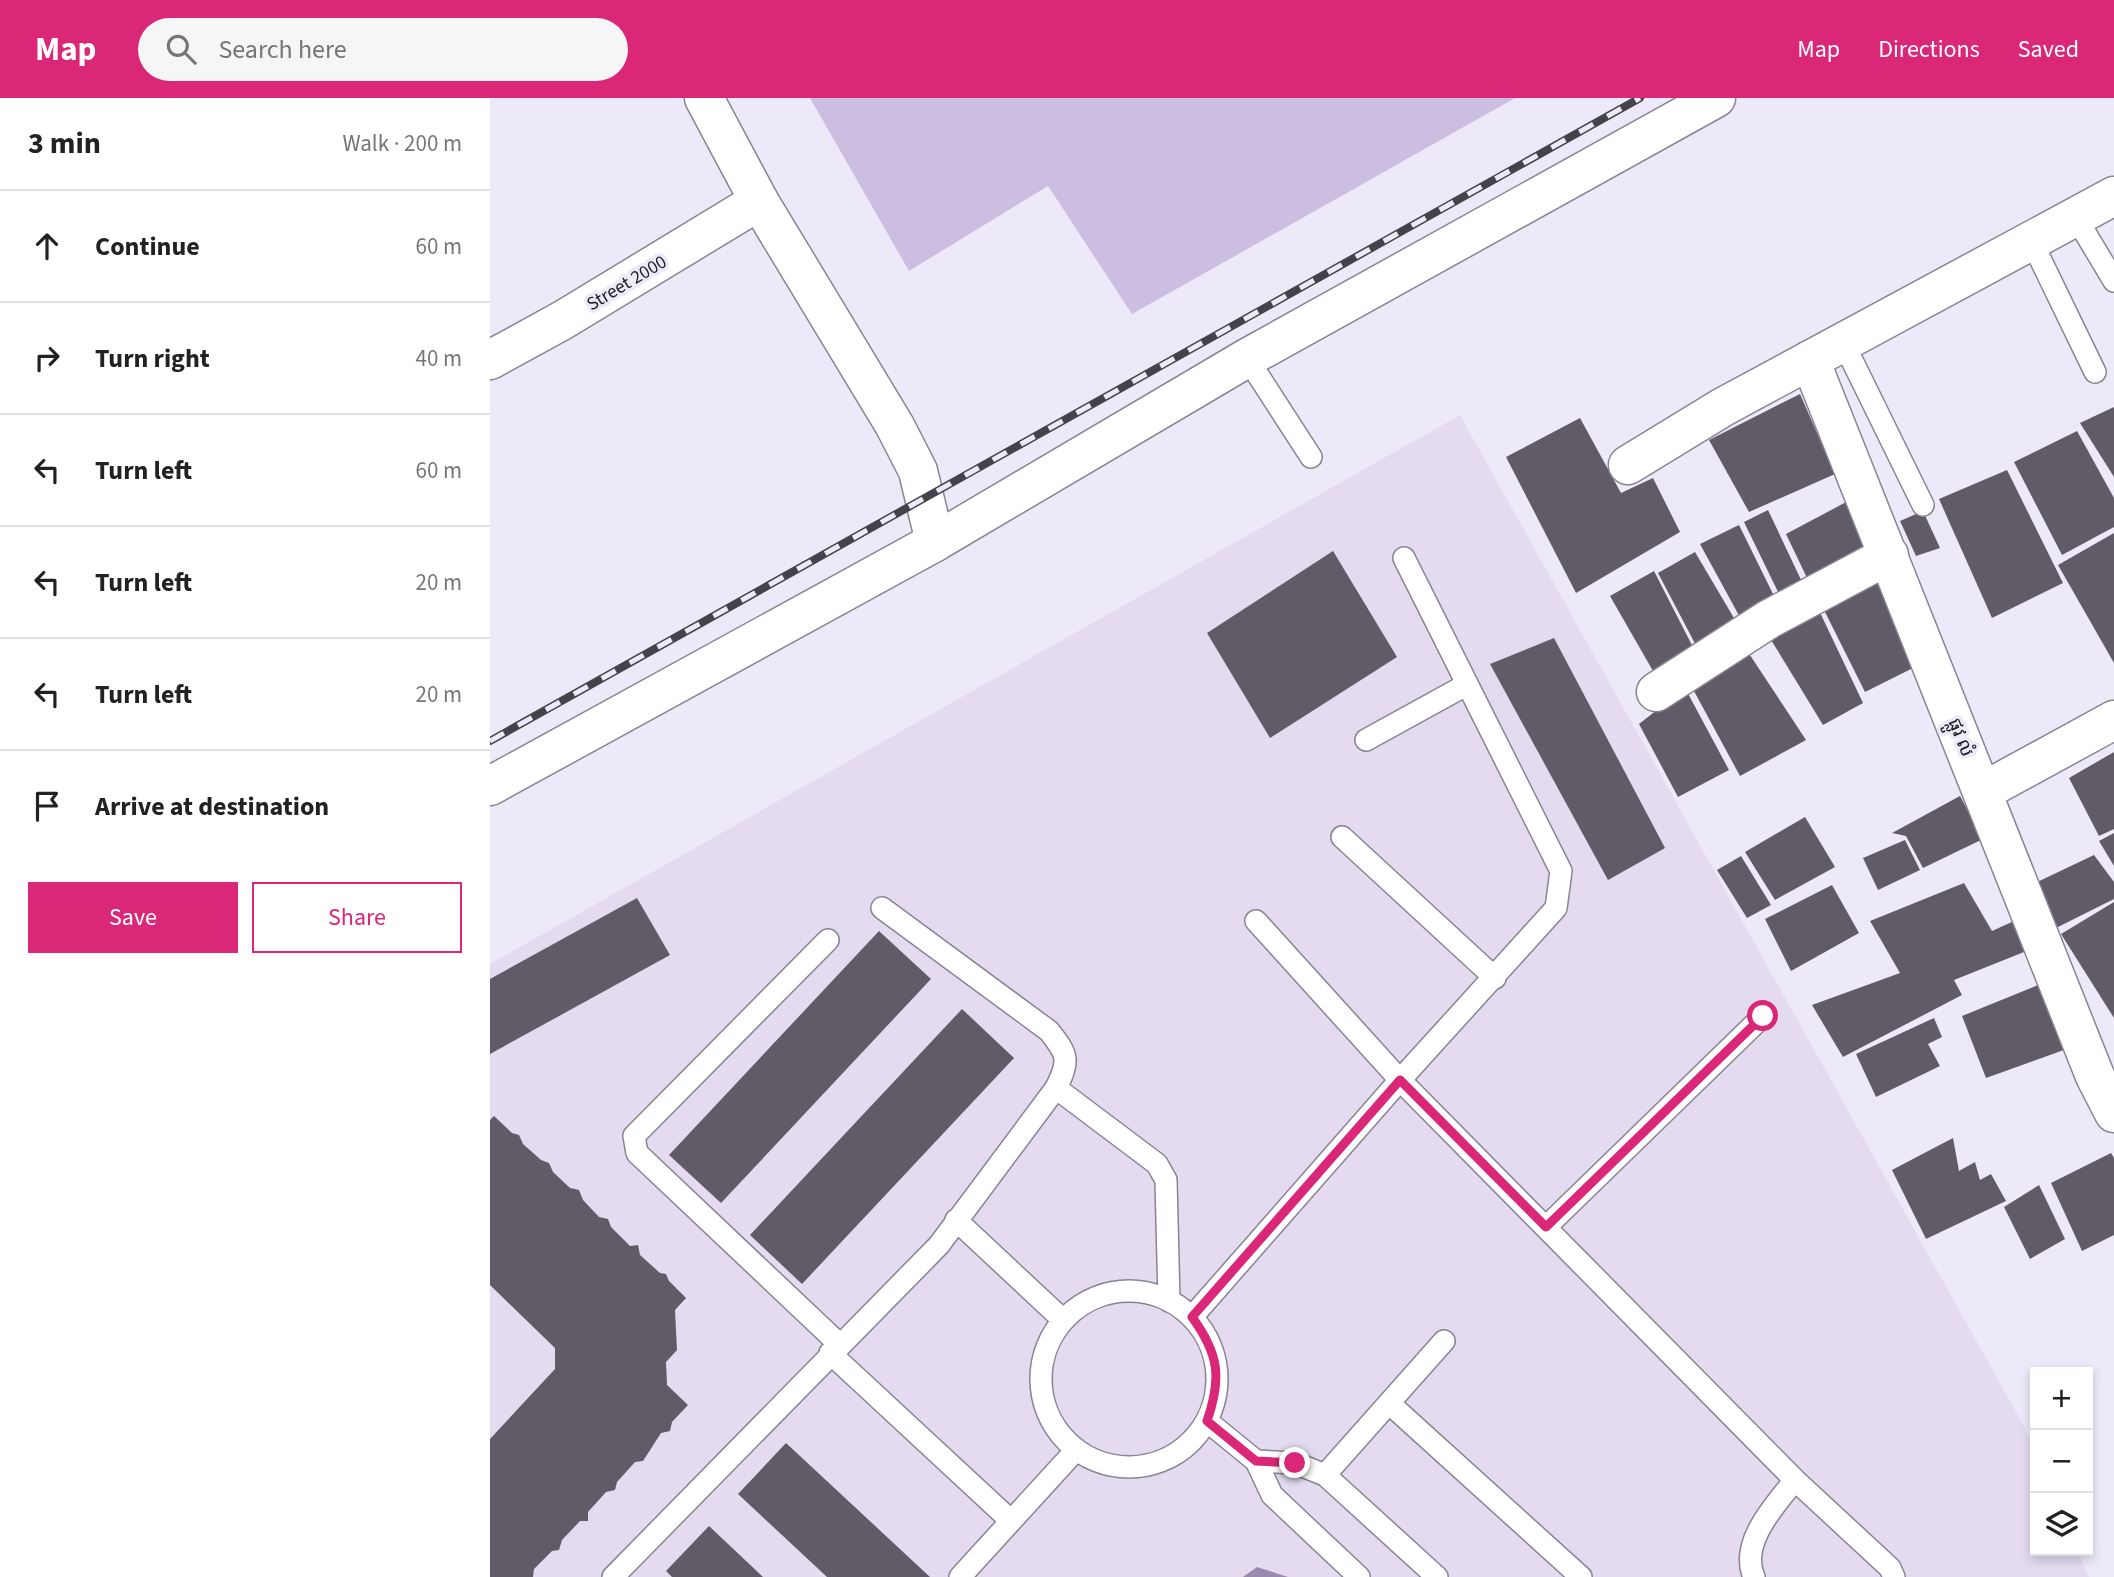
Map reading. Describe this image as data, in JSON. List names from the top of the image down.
{
  "streets": {
    "street": ["Street 2000", "ផ្លូវ លំ"]
  },
  "page": {
    "header": "Map",
    "search": "Search here",
    "nav": ["Map", "Directions", "Saved"],
    "heading": ["3 min", "Walk · 200 m"],
    "list": [
      ["Continue", "60 m"],
      ["Turn right", "40 m"],
      ["Turn left", "60 m"],
      ["Turn left", "20 m"],
      ["Turn left", "20 m"],
      "Arrive at destination"
    ],
    "buttons": ["Save", "Share"],
    "map_buttons": ["+", "−"]
  }
}
